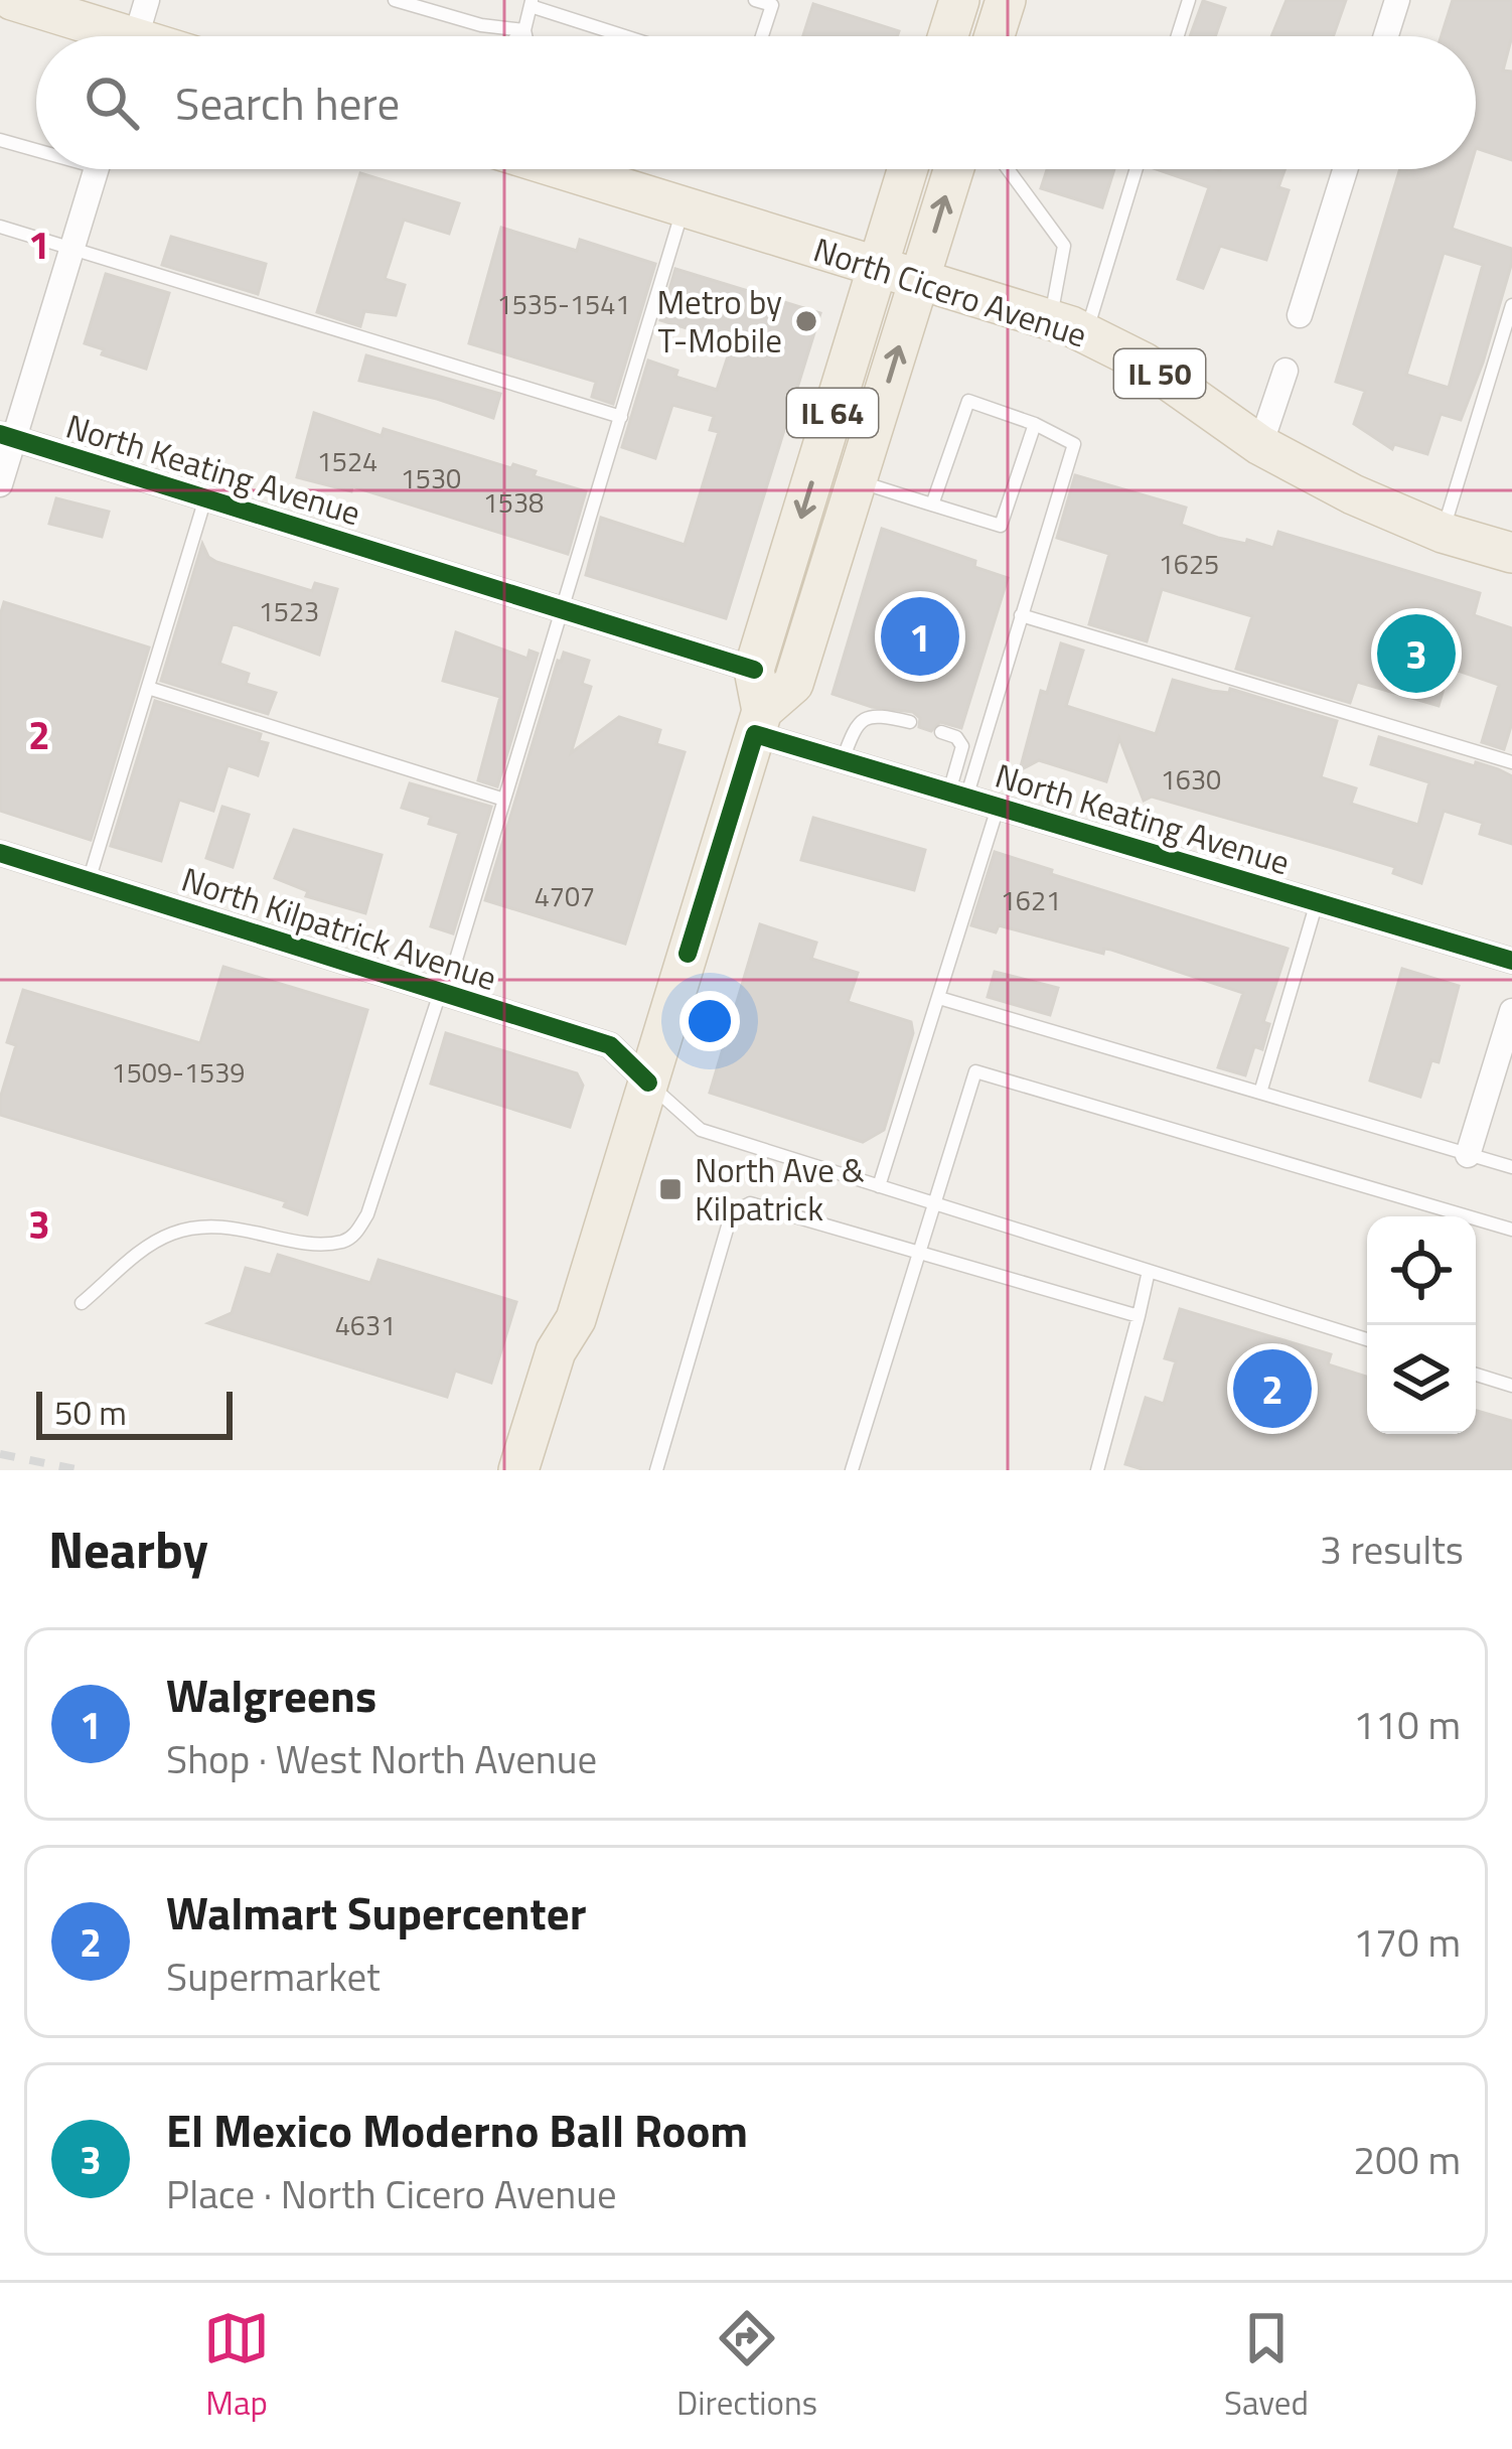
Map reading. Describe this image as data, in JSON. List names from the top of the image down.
{
  "streets": {
    "main road": ["North Cicero Avenue", "IL 50", "IL 64"],
    "street": ["North Keating Avenue", "North Kilpatrick Avenue"]
  },
  "crossings": [
    ["North Cicero Avenue", "IL 64"],
    ["IL 64", "North Keating Avenue"],
    ["IL 64", "North Kilpatrick Avenue"]
  ],
  "places": {
    "other": ["Metro by T-Mobile"],
    "transit": ["North Ave & Kilpatrick"]
  },
  "house_numbers": [
    "1535-1541",
    "1524",
    "1530",
    "1538",
    "1625",
    "1523",
    "1630",
    "4707",
    "1621",
    "1509-1539",
    "4631"
  ],
  "scale_bar": "50 m",
  "page": {
    "search": "Search here",
    "pins": ["1", "3", "2"],
    "scale": "50 m",
    "heading": ["Nearby", "3 results"],
    "list": [
      {
        "mark": "1",
        "name": "Walgreens",
        "note": "Shop · West North Avenue",
        "value": "110 m"
      },
      {
        "mark": "2",
        "name": "Walmart Supercenter",
        "note": "Supermarket",
        "value": "170 m"
      },
      {
        "mark": "3",
        "name": "El Mexico Moderno Ball Room",
        "note": "Place · North Cicero Avenue",
        "value": "200 m"
      }
    ],
    "nav": ["Map", "Directions", "Saved"]
  },
  "grid": {
    "rows": ["1", "2", "3"]
  }
}
